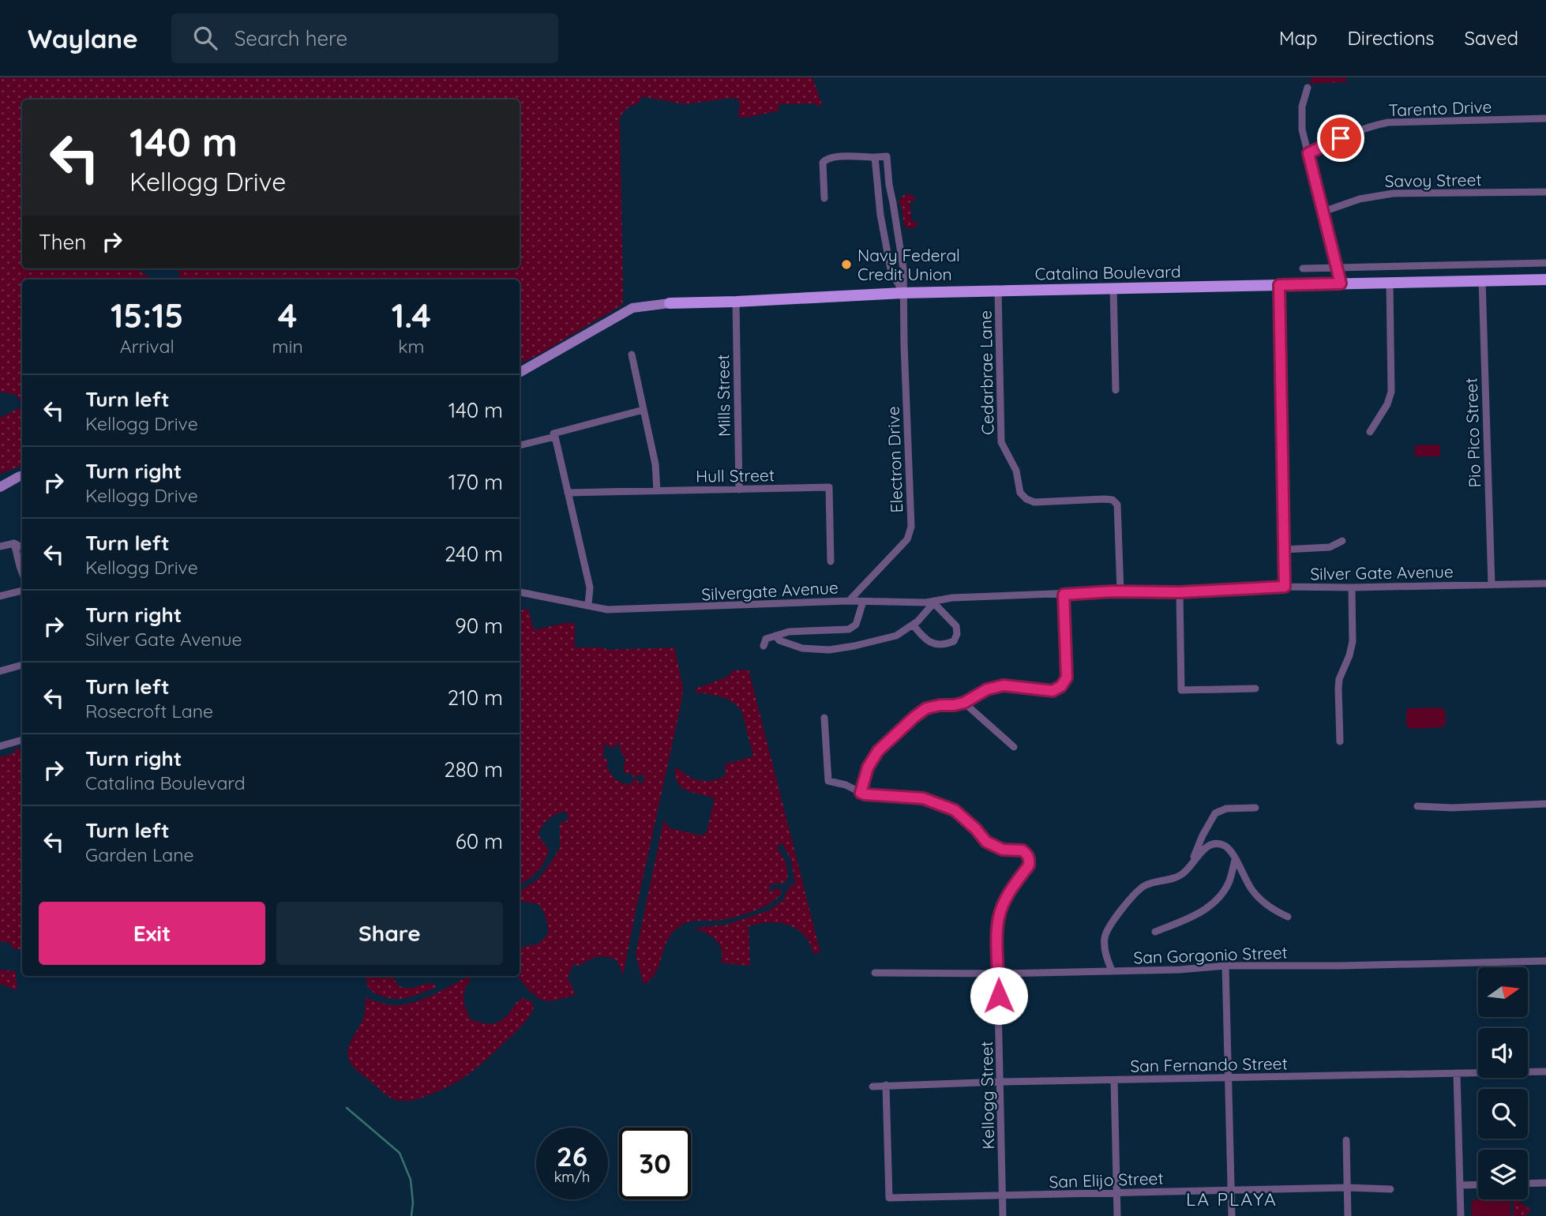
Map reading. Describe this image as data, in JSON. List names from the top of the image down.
{
  "streets": {
    "main road": ["Catalina Boulevard"],
    "street": [
      "Tarento Drive",
      "Savoy Street",
      "Cedarbrae Lane",
      "Mills Street",
      "Pio Pico Street",
      "Electron Drive",
      "Hull Street",
      "Silver Gate Avenue",
      "Silvergate Avenue",
      "San Gorgonio Street",
      "San Fernando Street",
      "Kellogg Street",
      "San Elijo Street"
    ]
  },
  "crossings": [
    ["Catalina Boulevard", "Cedarbrae Lane"],
    ["Catalina Boulevard", "Mills Street"],
    ["Catalina Boulevard", "Pio Pico Street"],
    ["Catalina Boulevard", "Electron Drive"],
    ["Cedarbrae Lane", "Silver Gate Avenue"],
    ["Mills Street", "Hull Street"],
    ["Pio Pico Street", "Silver Gate Avenue"],
    ["Electron Drive", "Silvergate Avenue"],
    ["Silver Gate Avenue", "Silvergate Avenue"],
    ["San Gorgonio Street", "Kellogg Street"],
    ["San Fernando Street", "Kellogg Street"],
    ["San Fernando Street", "San Elijo Street"],
    ["Kellogg Street", "San Elijo Street"]
  ],
  "districts": ["LA PLAYA"],
  "places": ["Navy Federal Credit Union"],
  "north": "right",
  "page": {
    "header": "Waylane",
    "search": "Search here",
    "nav": ["Map", "Directions", "Saved"],
    "turn": ["140 m", "Kellogg Drive"],
    "then": "Then",
    "eta": [
      "15:15",
      "Arrival",
      "4",
      "min",
      "1.4",
      "km"
    ],
    "list": [
      {
        "name": "Turn left",
        "note": "Kellogg Drive",
        "value": "140 m"
      },
      {
        "name": "Turn right",
        "note": "Kellogg Drive",
        "value": "170 m"
      },
      {
        "name": "Turn left",
        "note": "Kellogg Drive",
        "value": "240 m"
      },
      {
        "name": "Turn right",
        "note": "Silver Gate Avenue",
        "value": "90 m"
      },
      {
        "name": "Turn left",
        "note": "Rosecroft Lane",
        "value": "210 m"
      },
      {
        "name": "Turn right",
        "note": "Catalina Boulevard",
        "value": "280 m"
      },
      {
        "name": "Turn left",
        "note": "Garden Lane",
        "value": "60 m"
      }
    ],
    "buttons": ["Exit", "Share"],
    "speed": "26 km/h",
    "limit": "30"
  }
}
